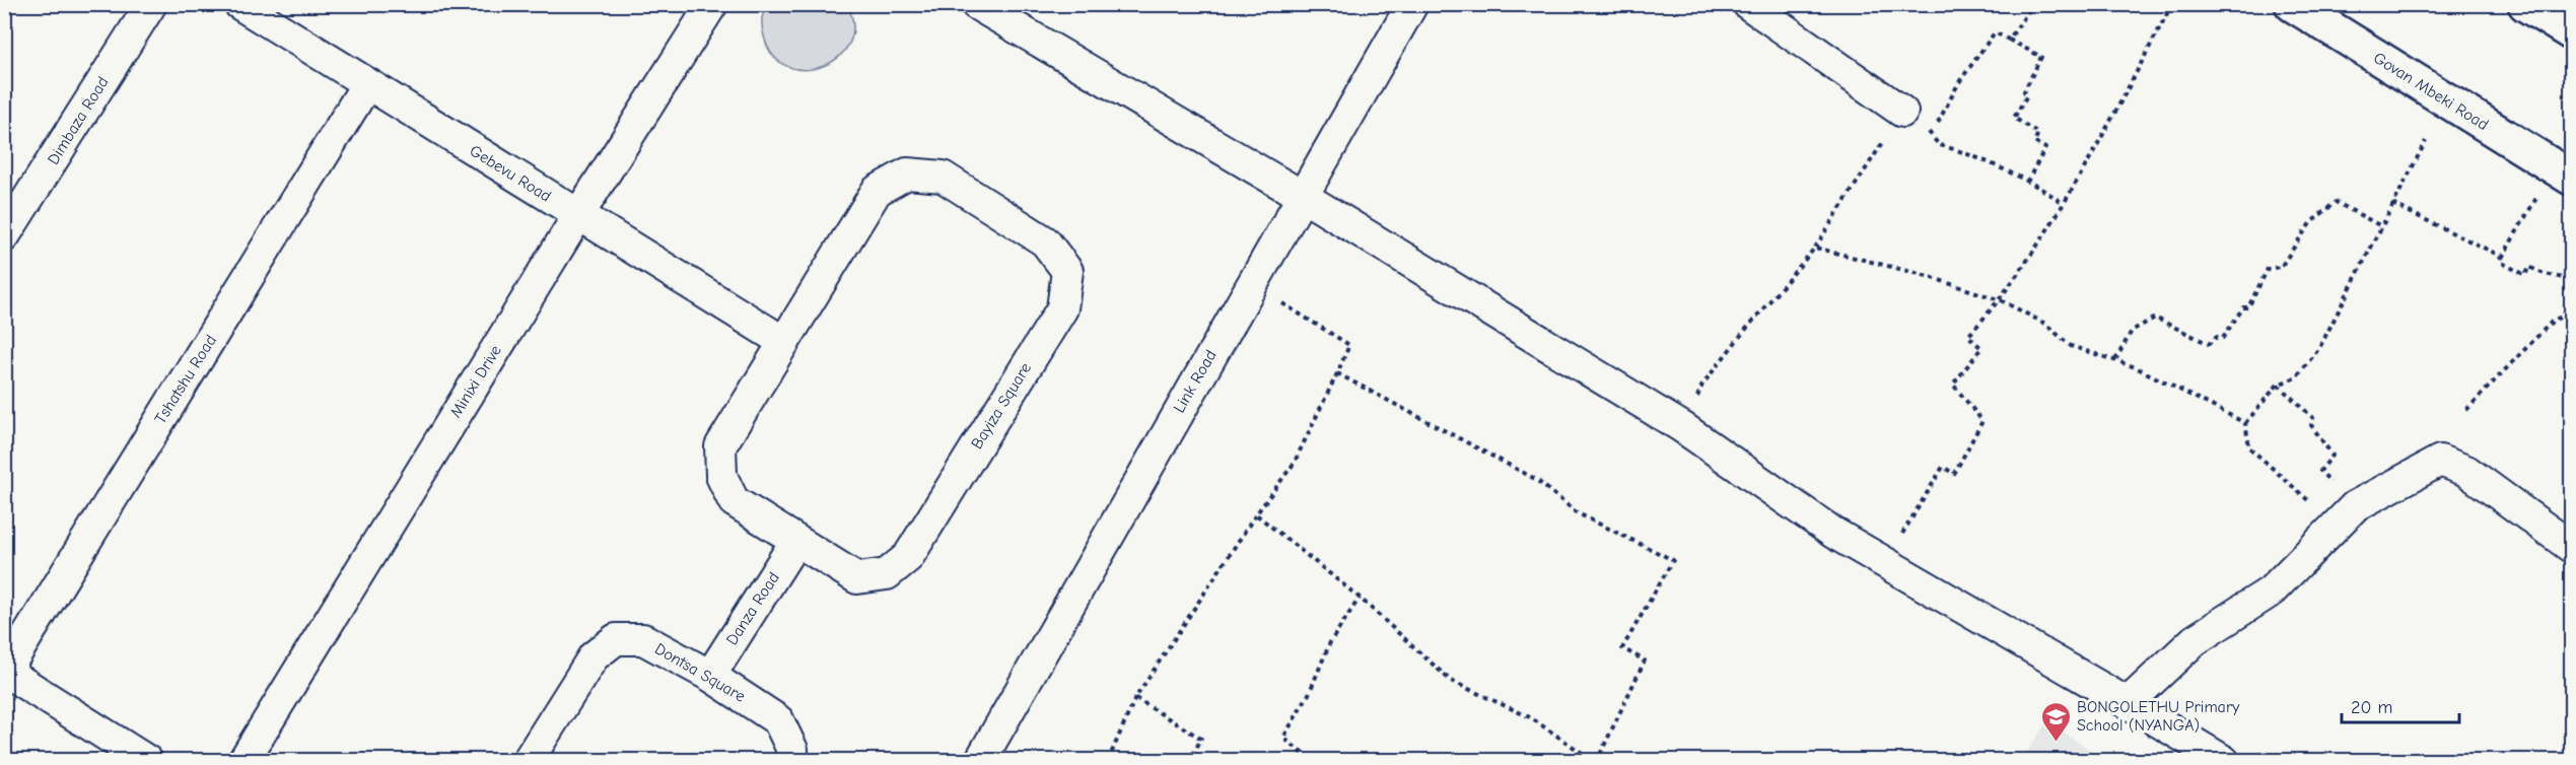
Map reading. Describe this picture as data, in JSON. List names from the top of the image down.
{
  "streets": {
    "main road": ["Govan Mbeki Road"],
    "street": [
      "Dimbaza Road",
      "Gebevu Road",
      "Tshatshu Road",
      "Minixi Drive",
      "Link Road",
      "Bayiza Square",
      "Danza Road",
      "Dontsa Square"
    ]
  },
  "crossings": [
    ["Gebevu Road", "Tshatshu Road"],
    ["Gebevu Road", "Minixi Drive"],
    ["Gebevu Road", "Bayiza Square"],
    ["Bayiza Square", "Danza Road"],
    ["Danza Road", "Dontsa Square"]
  ],
  "places": {
    "school or university": ["BONGOLETHU Primary School (NYANGA)"]
  },
  "scale_bar": "20 m"
}
